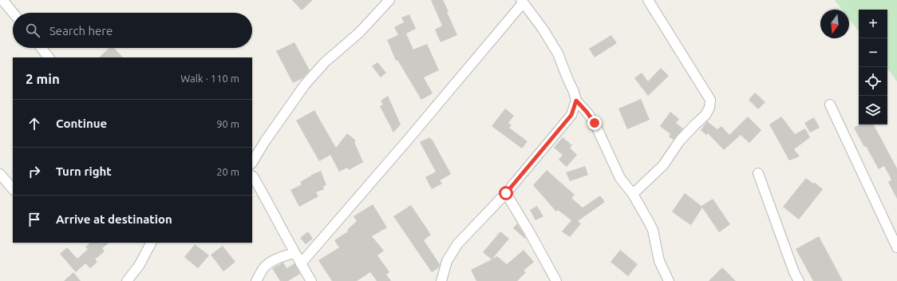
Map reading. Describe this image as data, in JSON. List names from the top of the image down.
{
  "north": "bottom",
  "page": {
    "map_buttons": ["+", "−"],
    "search": "Search here",
    "heading": ["2 min", "Walk · 110 m"],
    "list": [
      ["Continue", "90 m"],
      ["Turn right", "20 m"],
      "Arrive at destination"
    ]
  }
}
